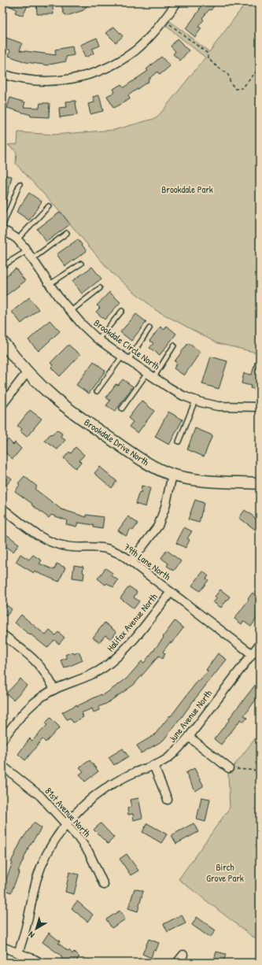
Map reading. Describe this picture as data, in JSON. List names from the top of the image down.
{
  "streets": {
    "street": [
      "Brookdale Circle North",
      "Brookdale Drive North",
      "79th Lane North",
      "Halifax Avenue North",
      "June Avenue North",
      "81st Avenue North"
    ]
  },
  "crossings": [
    ["79th Lane North", "Halifax Avenue North"],
    ["79th Lane North", "June Avenue North"],
    ["June Avenue North", "81st Avenue North"]
  ],
  "parks": ["Brookdale Park", "Birch Grove Park"],
  "north": "bottom left"
}
